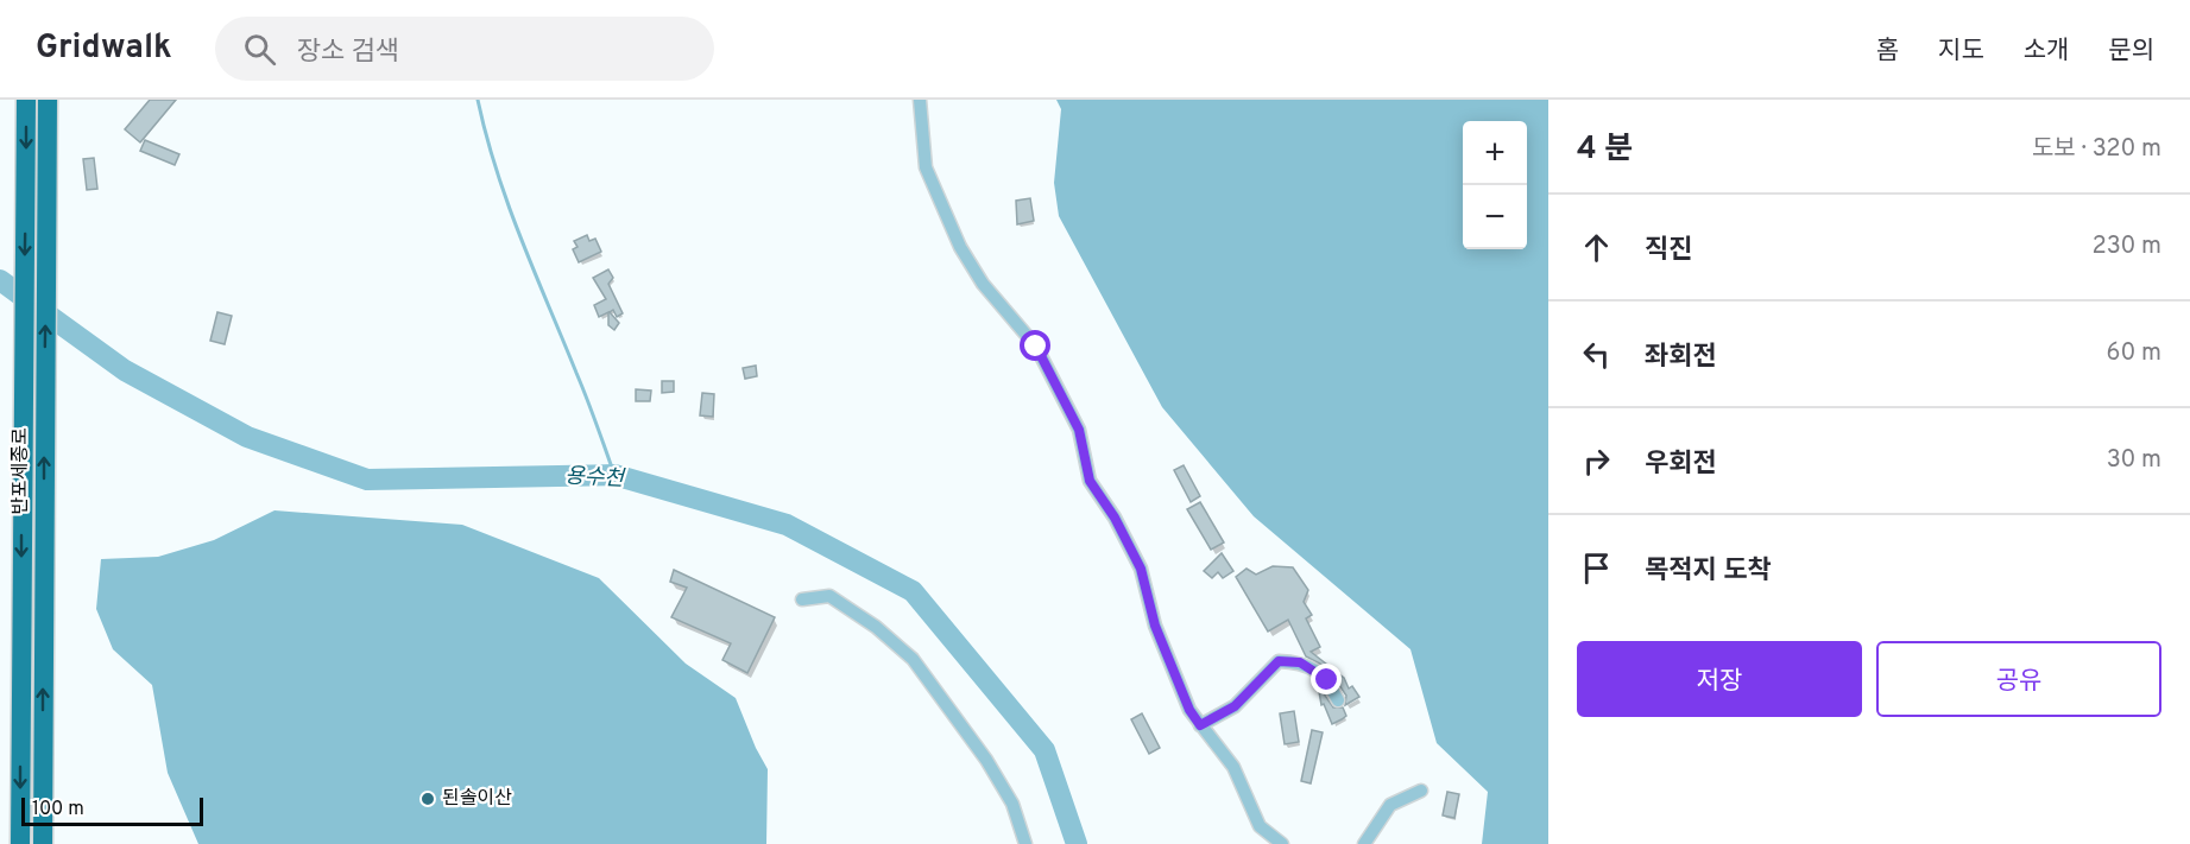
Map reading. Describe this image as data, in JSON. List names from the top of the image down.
{
  "streets": {
    "highway": ["반포세종로"]
  },
  "water": ["용수천"],
  "places": ["된솔이산"],
  "scale_bar": "100 m",
  "page": {
    "header": "Gridwalk",
    "search": "장소 검색",
    "nav": [
      "홈",
      "지도",
      "소개",
      "문의"
    ],
    "heading": ["4 분", "도보 · 320 m"],
    "map_buttons": ["+", "−"],
    "list": [
      ["직진", "230 m"],
      ["좌회전", "60 m"],
      ["우회전", "30 m"],
      "목적지 도착"
    ],
    "buttons": ["저장", "공유"],
    "scale": "100 m"
  }
}
